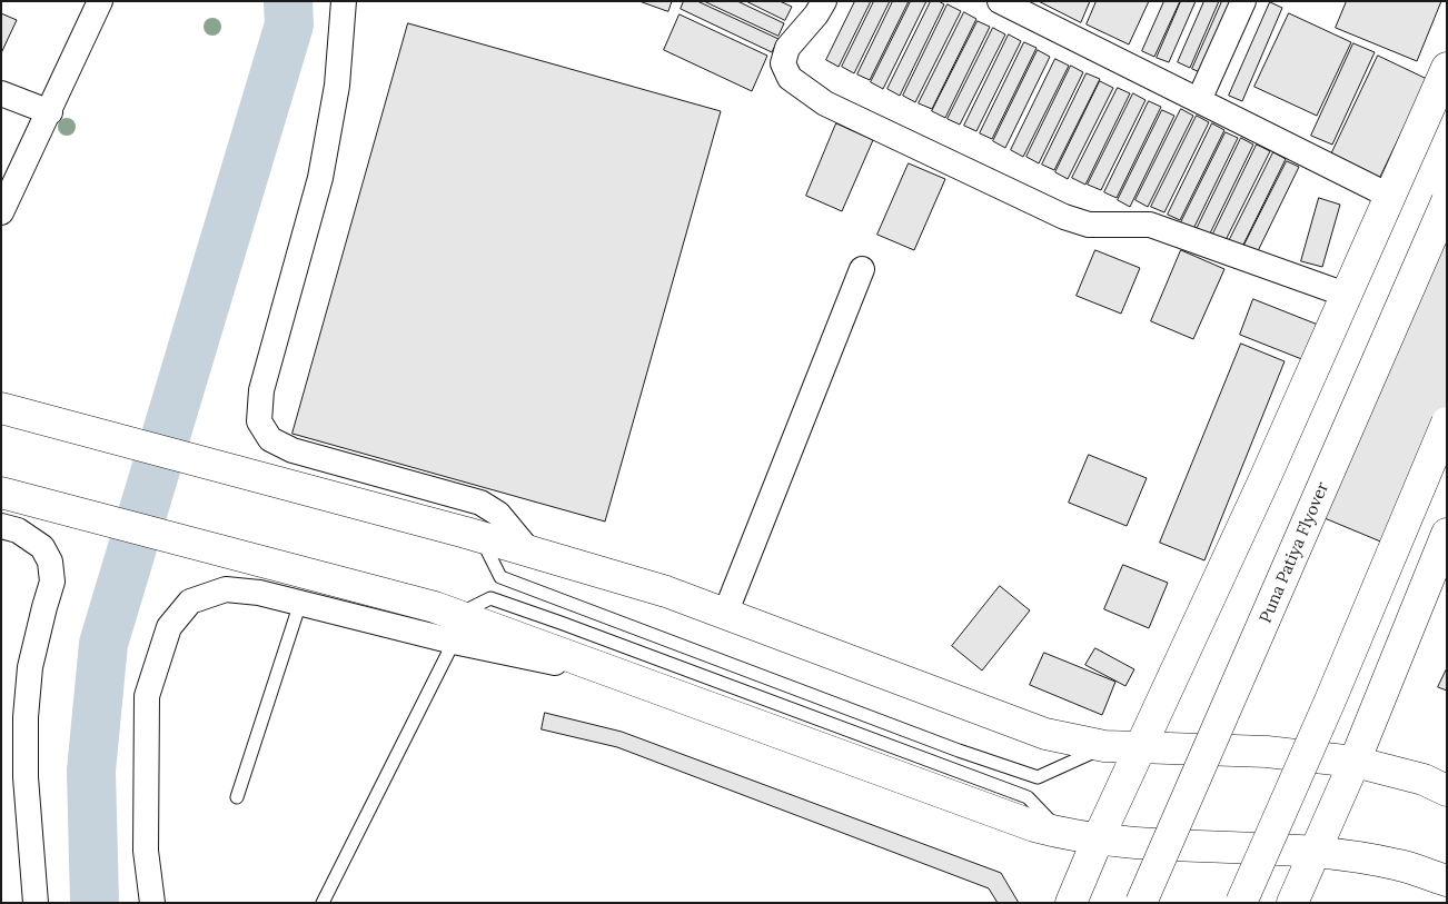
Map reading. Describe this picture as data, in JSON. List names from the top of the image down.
{
  "streets": {
    "main road": ["Puna Patiya Flyover"]
  }
}
